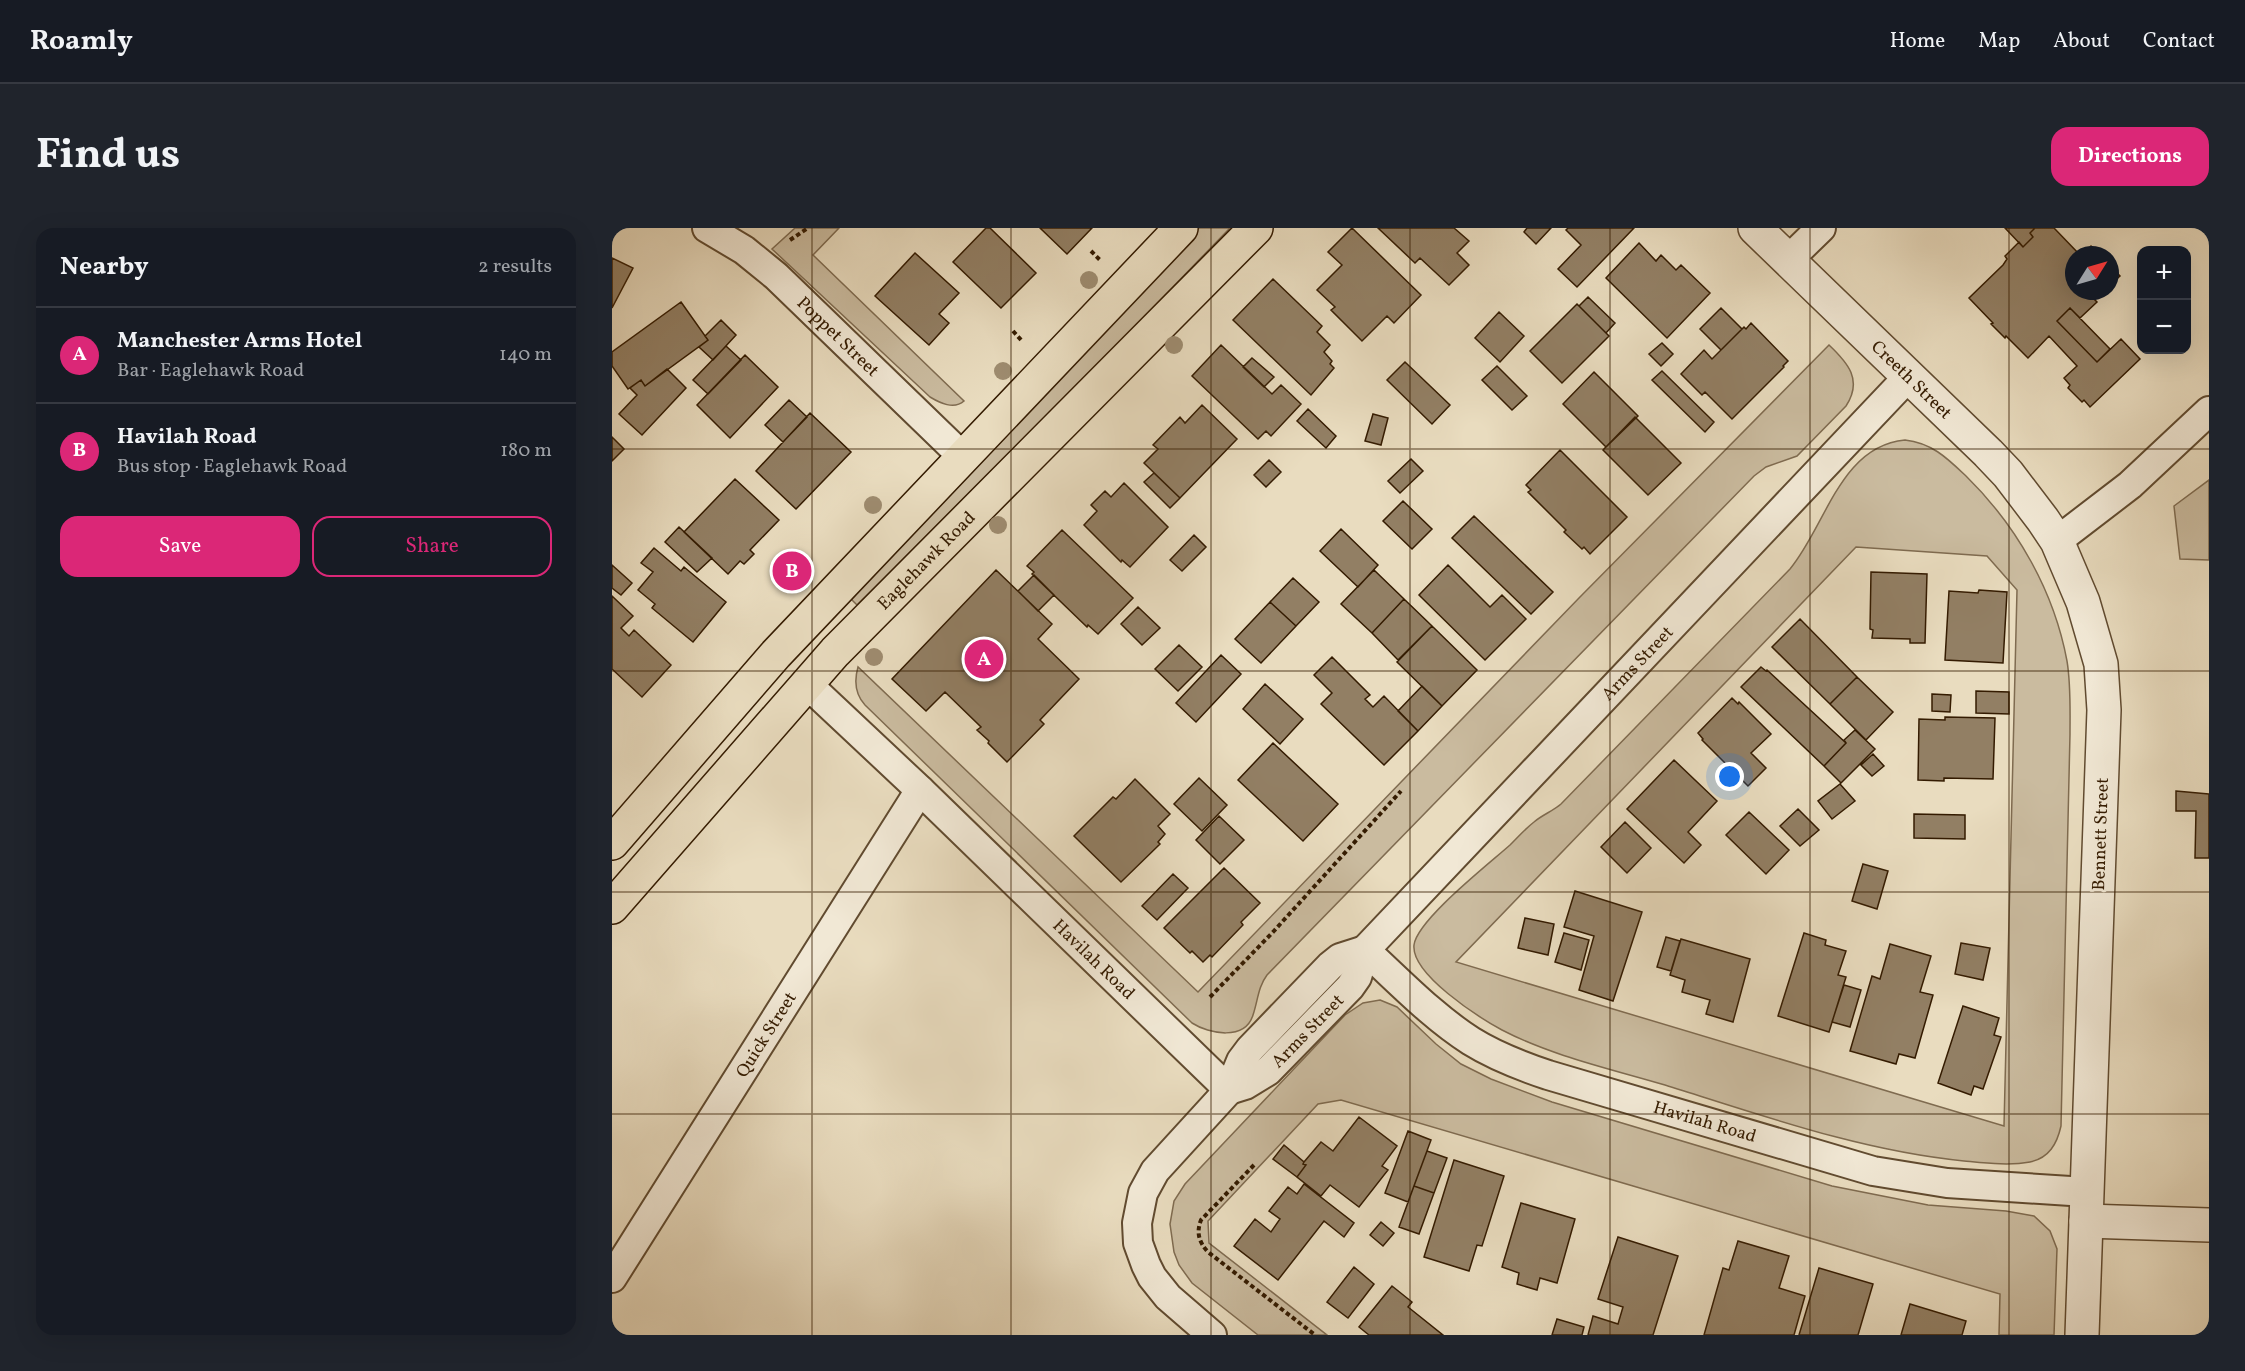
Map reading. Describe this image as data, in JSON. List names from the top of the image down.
{
  "streets": {
    "main road": ["Eaglehawk Road", "Havilah Road"],
    "street": [
      "Poppet Street",
      "Creeth Street",
      "Arms Street",
      "Bennett Street",
      "Quick Street"
    ]
  },
  "crossings": [
    ["Creeth Street", "Arms Street"],
    ["Creeth Street", "Bennett Street"],
    ["Eaglehawk Road", "Havilah Road"],
    ["Arms Street", "Havilah Road"],
    ["Bennett Street", "Havilah Road"],
    ["Havilah Road", "Quick Street"]
  ],
  "north": "top right",
  "page": {
    "header": "Roamly",
    "nav": [
      "Home",
      "Map",
      "About",
      "Contact"
    ],
    "title": "Find us",
    "buttons": [
      "Directions",
      ["Save", "Share"]
    ],
    "heading": ["Nearby", "2 results"],
    "map_buttons": ["+", "−"],
    "list": [
      {
        "mark": "A",
        "name": "Manchester Arms Hotel",
        "note": "Bar · Eaglehawk Road",
        "value": "140 m"
      },
      {
        "mark": "B",
        "name": "Havilah Road",
        "note": "Bus stop · Eaglehawk Road",
        "value": "180 m"
      }
    ],
    "pins": ["B", "A"]
  }
}
